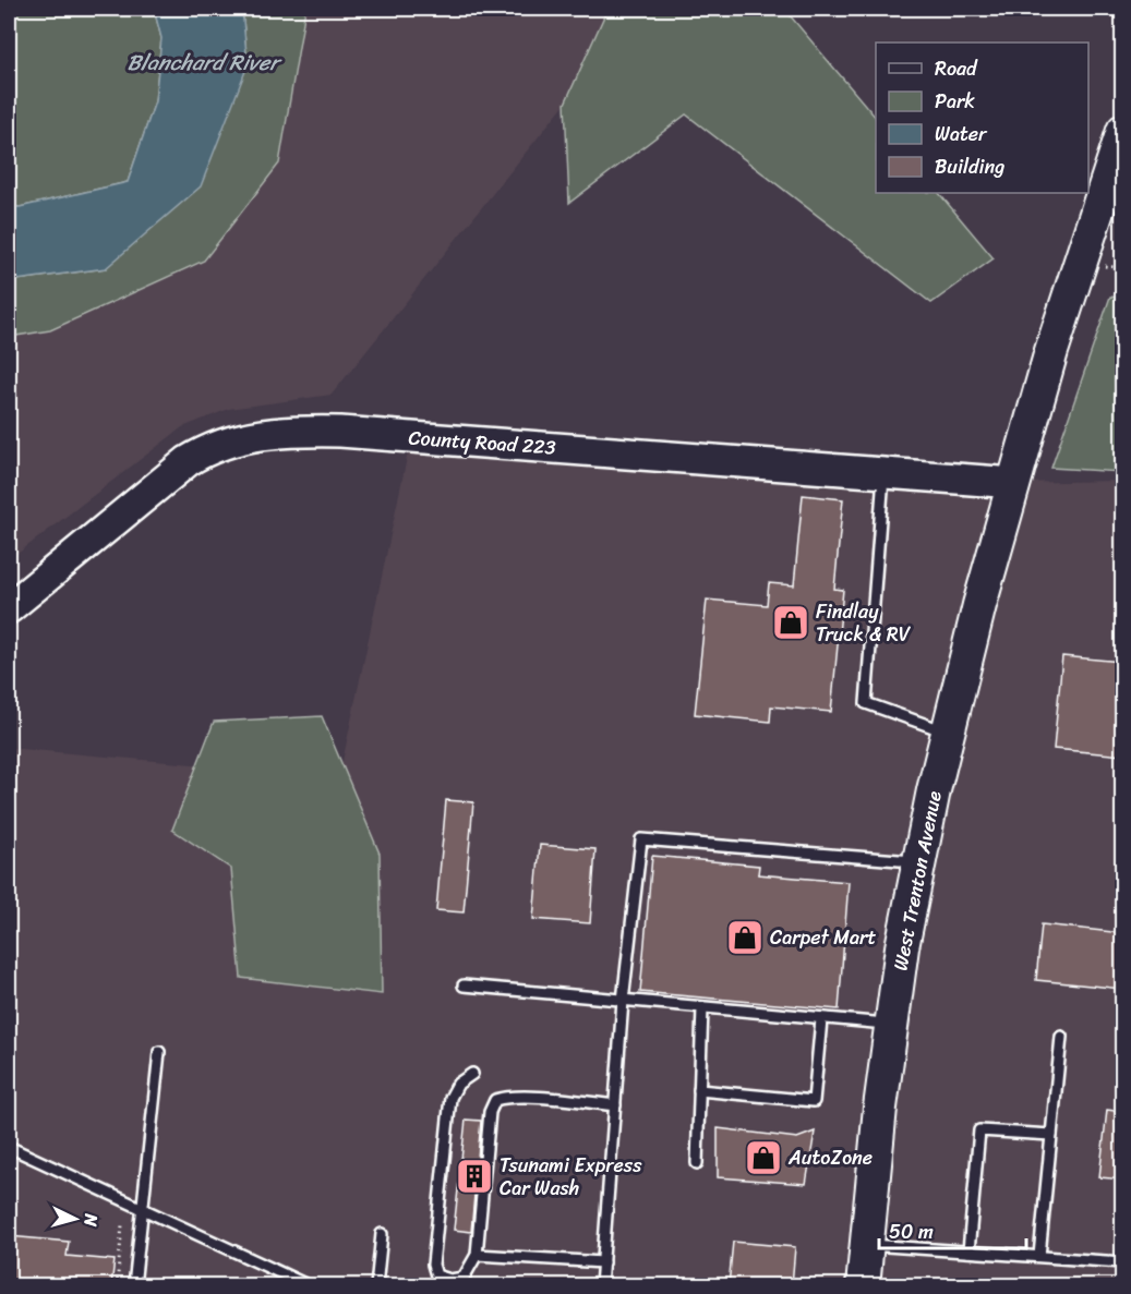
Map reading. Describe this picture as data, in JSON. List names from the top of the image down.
{
  "streets": {
    "main road": ["West Trenton Avenue"],
    "street": ["County Road 223"]
  },
  "crossings": [
    ["County Road 223", "West Trenton Avenue"]
  ],
  "water": ["Blanchard River"],
  "places": {
    "shop": ["Findlay Truck & RV", "Carpet Mart", "AutoZone"],
    "building": ["Tsunami Express Car Wash"]
  },
  "legend": [
    "Road",
    "Park",
    "Water",
    "Building"
  ],
  "scale_bar": "50 m",
  "north": "right"
}
